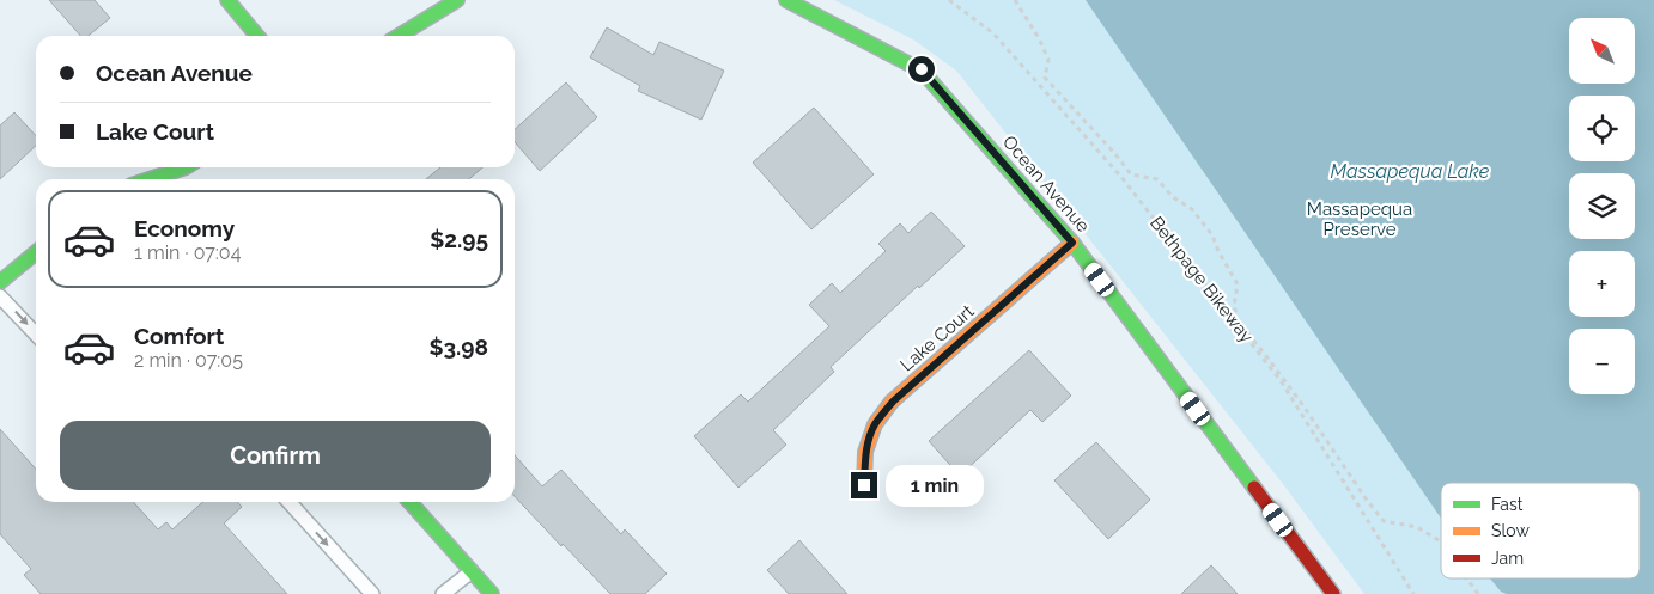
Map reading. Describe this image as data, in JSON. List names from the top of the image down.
{
  "streets": {
    "street": ["Ocean Avenue", "Lake Court"],
    "path": ["Bethpage Bikeway"]
  },
  "crossings": [
    ["Ocean Avenue", "Lake Court"]
  ],
  "water": ["Massapequa Lake"],
  "parks": ["Massapequa Preserve"],
  "legend": ["Fast", "Slow", "Jam"],
  "north": "top left",
  "page": {
    "map_buttons": ["+", "−"],
    "banner": ["Ocean Avenue", "Lake Court"],
    "list": [
      {
        "name": "Economy",
        "note": "1 min · 07:04",
        "value": "$2.95"
      },
      {
        "name": "Comfort",
        "note": "2 min · 07:05",
        "value": "$3.98"
      }
    ],
    "buttons": "Confirm",
    "bubble": "1 min"
  }
}
